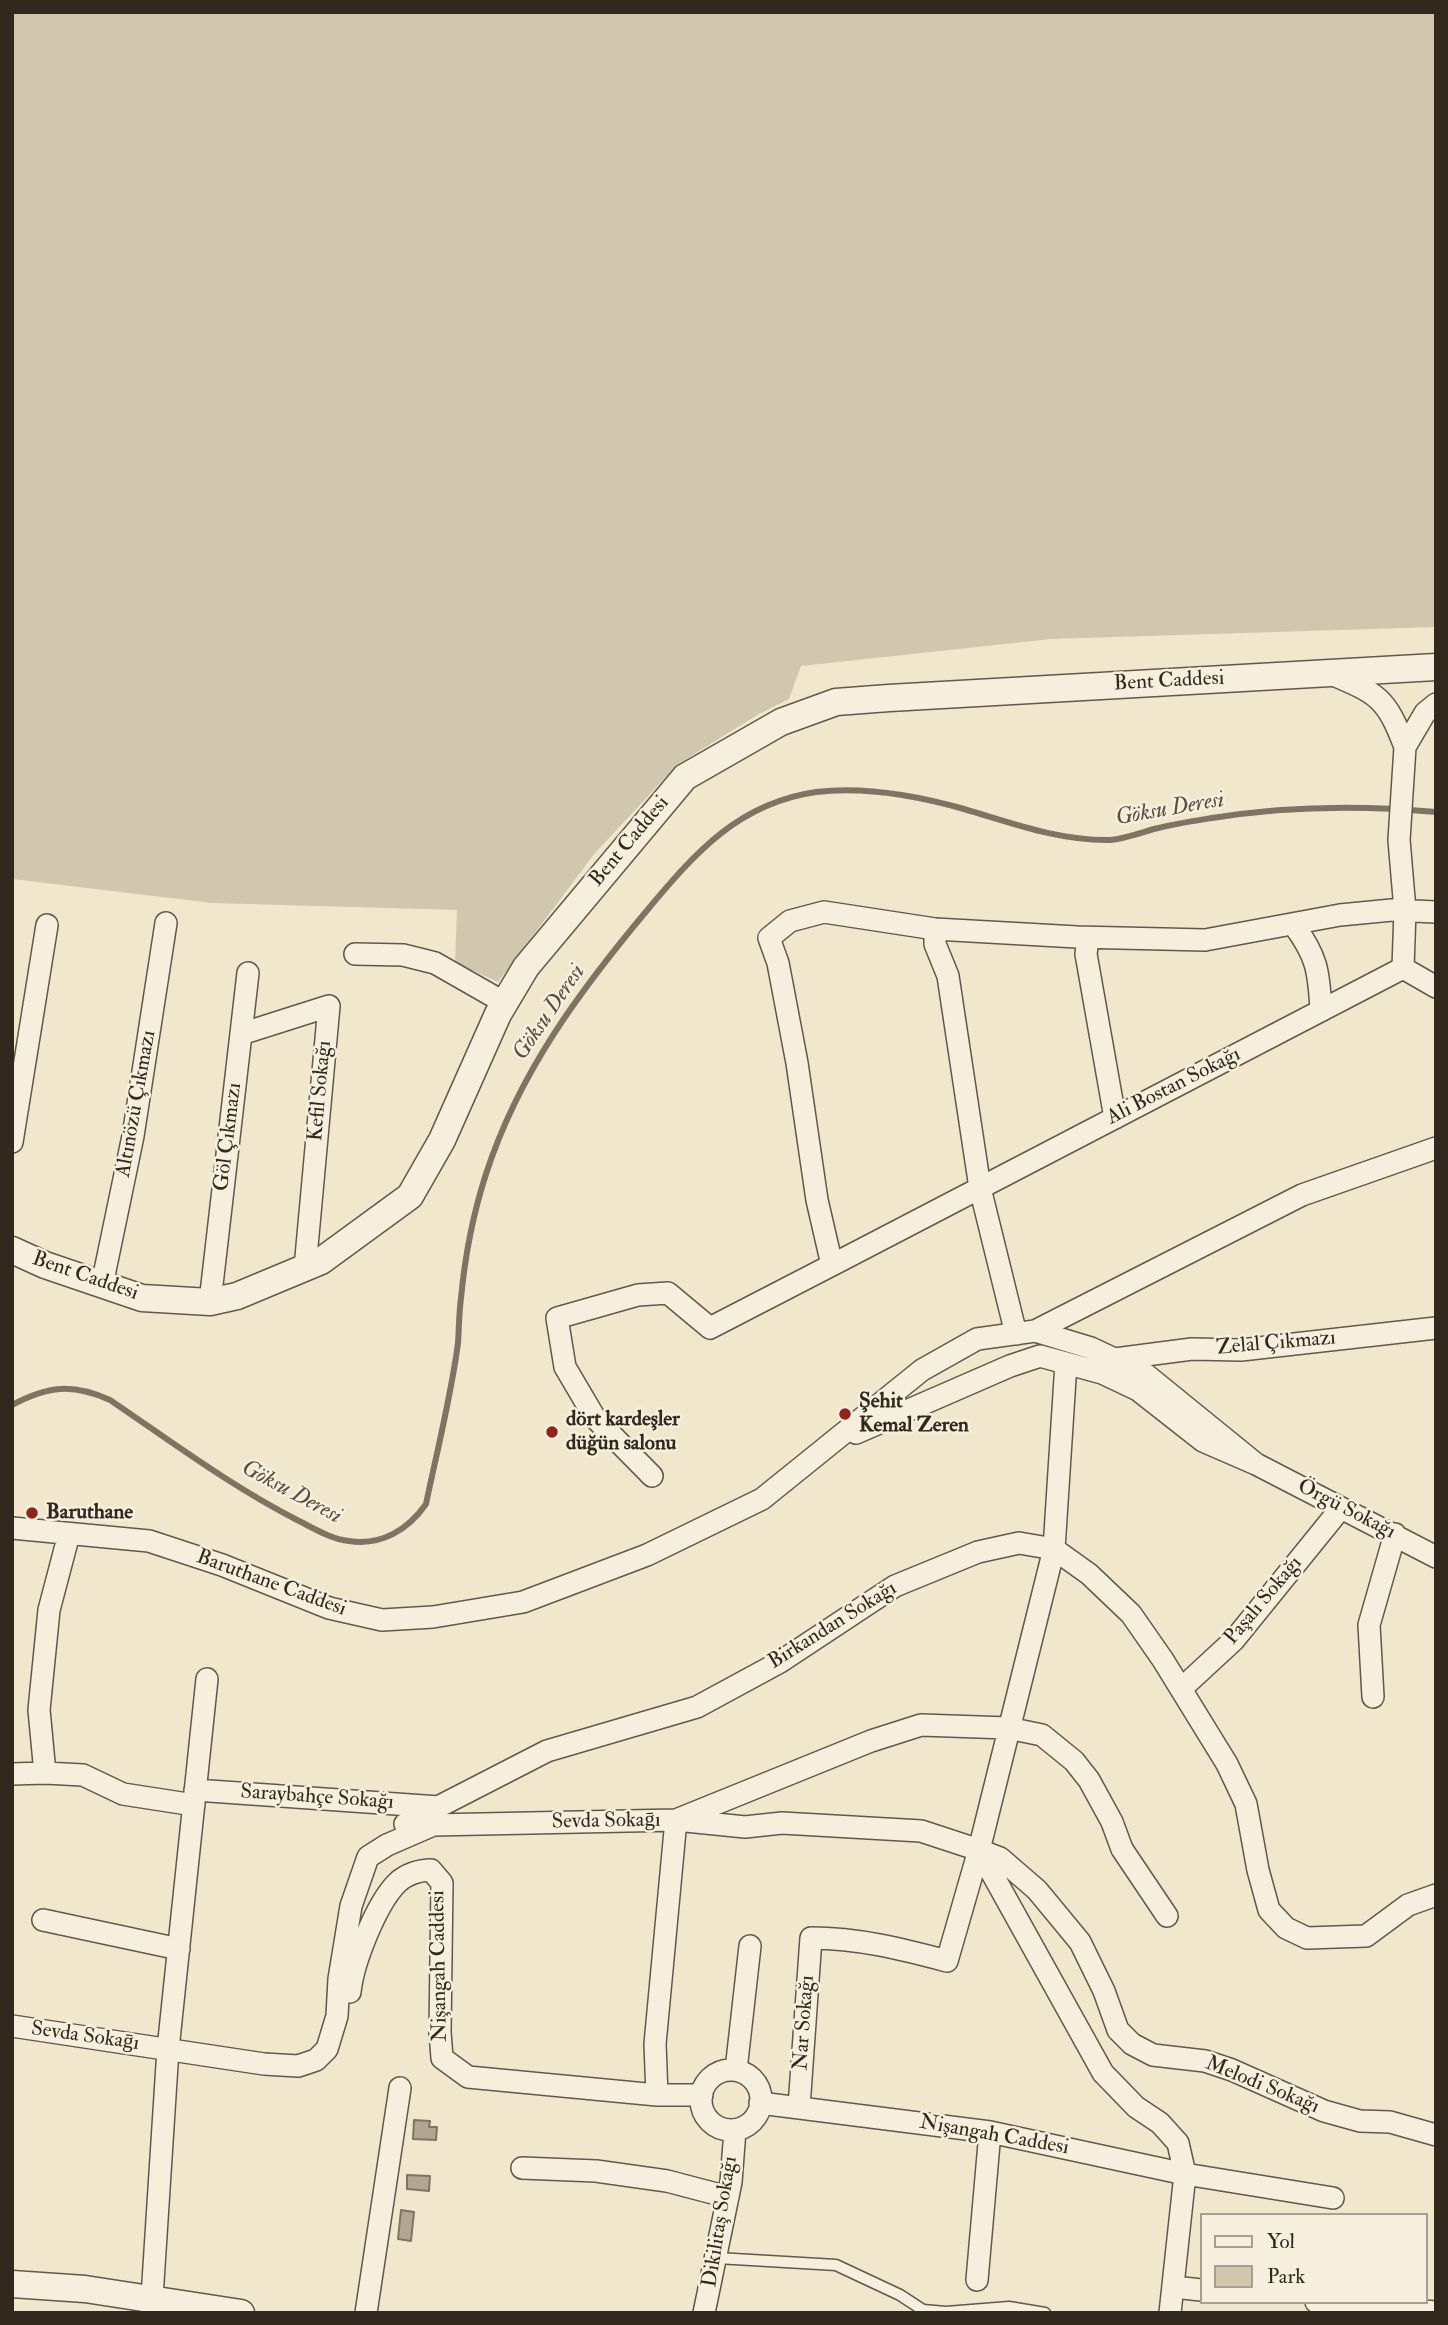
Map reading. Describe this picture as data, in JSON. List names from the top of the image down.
{
  "streets": {
    "street": [
      "Bent Caddesi",
      "Ali Bostan Sokağı",
      "Kefil Sokağı",
      "Altınözü Çıkmazı",
      "Göl Çıkmazı",
      "Zelal Çıkmazı",
      "Örgü Sokağı",
      "Baruthane Caddesi",
      "Paşalı Sokağı",
      "Birkandan Sokağı",
      "Saraybahçe Sokağı",
      "Sevda Sokaḡı",
      "Nişangah Caddesi",
      "Nar Sokağı",
      "Melodi Sokağı",
      "Dikilitaş Sokağı"
    ]
  },
  "crossings": [
    ["Bent Caddesi", "Kefil Sokağı"],
    ["Bent Caddesi", "Altınözü Çıkmazı"],
    ["Bent Caddesi", "Göl Çıkmazı"],
    ["Kefil Sokağı", "Göl Çıkmazı"],
    ["Örgü Sokağı", "Paşalı Sokağı"],
    ["Paşalı Sokağı", "Birkandan Sokağı"],
    ["Birkandan Sokağı", "Saraybahçe Sokağı"],
    ["Birkandan Sokağı", "Sevda Sokaḡı"],
    ["Sevda Sokaḡı", "Nişangah Caddesi"],
    ["Sevda Sokaḡı", "Nar Sokağı"],
    ["Sevda Sokaḡı", "Melodi Sokağı"],
    ["Nişangah Caddesi", "Nar Sokağı"],
    ["Nişangah Caddesi", "Dikilitaş Sokağı"],
    ["Nar Sokağı", "Melodi Sokağı"]
  ],
  "water": ["Göksu Deresi"],
  "places": ["Şehit Kemal Zeren", "dört kardeşler düğün salonu", "Baruthane"],
  "legend": ["Yol", "Park"]
}
